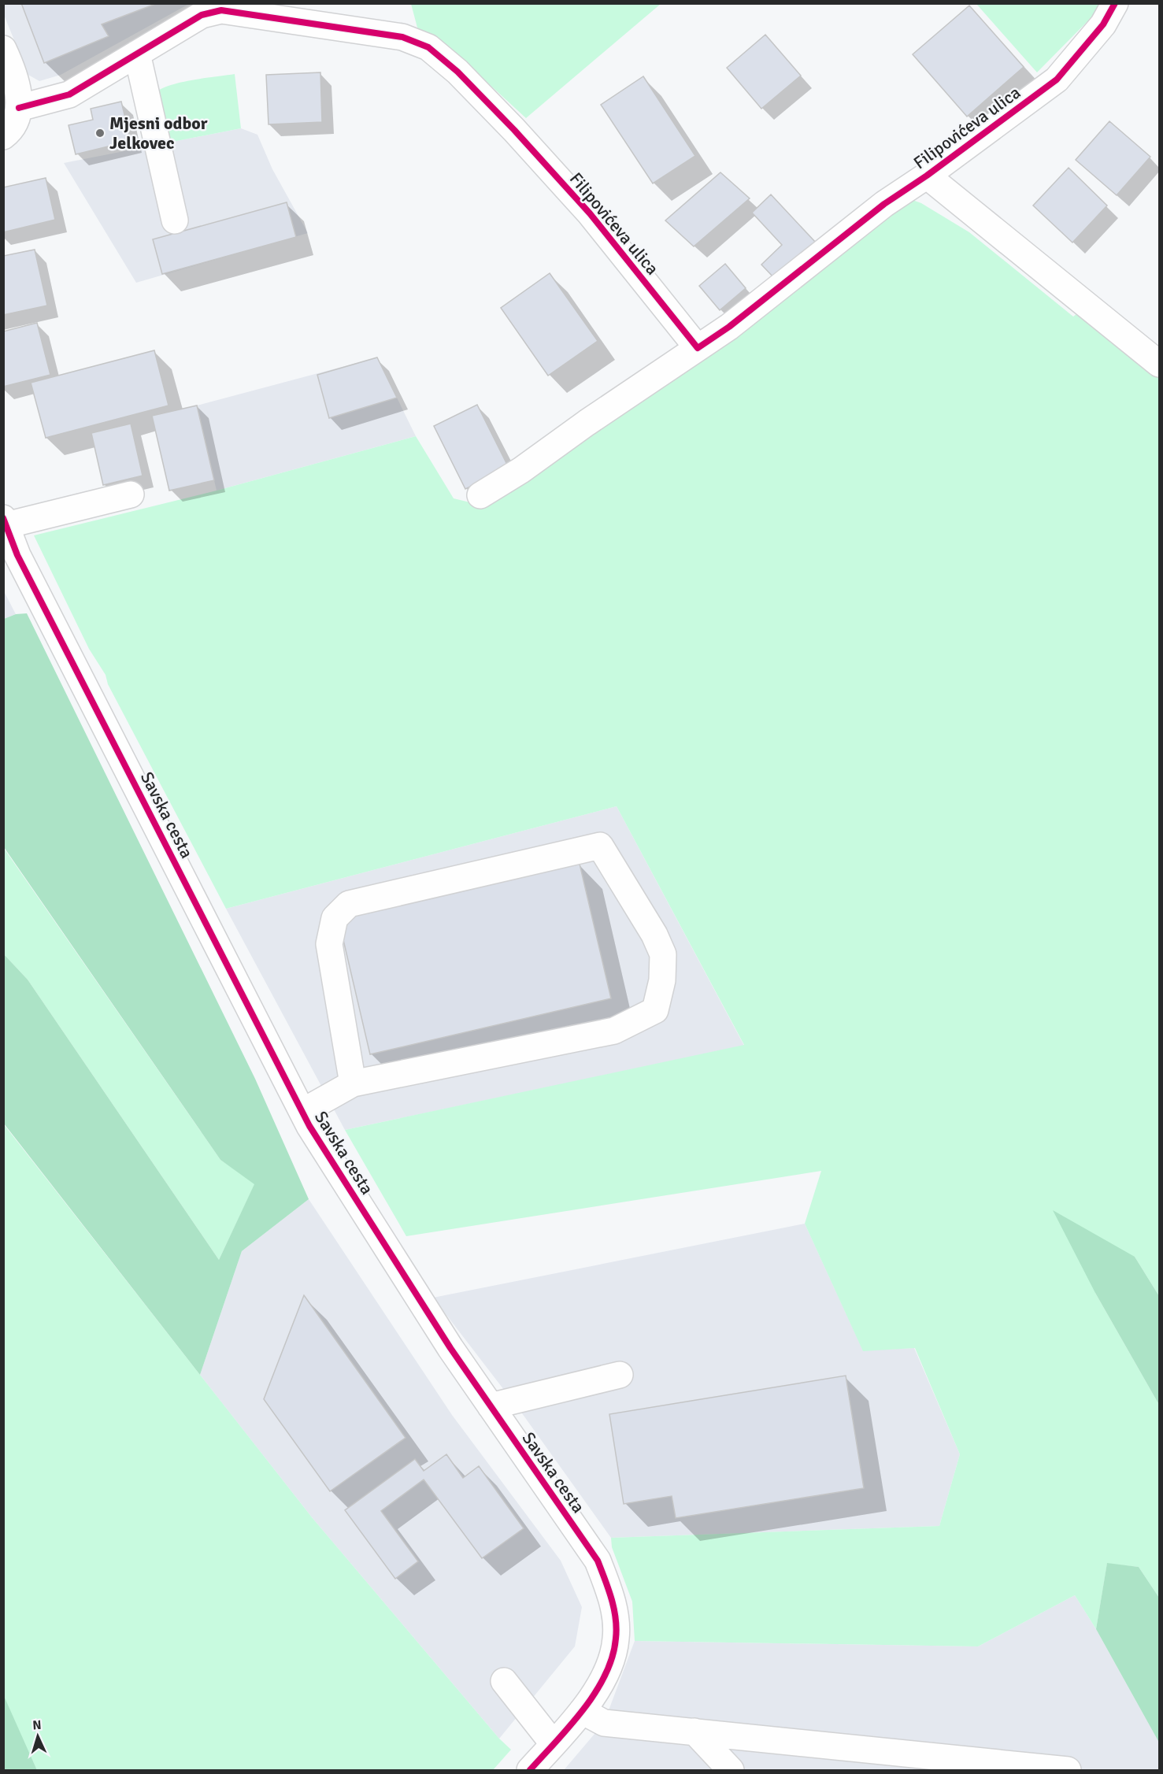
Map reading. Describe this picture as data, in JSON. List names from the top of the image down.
{
  "streets": {
    "street": ["Filipovićeva ulica", "Savska cesta"]
  },
  "places": ["Mjesni odbor Jelkovec"],
  "north": "top"
}
